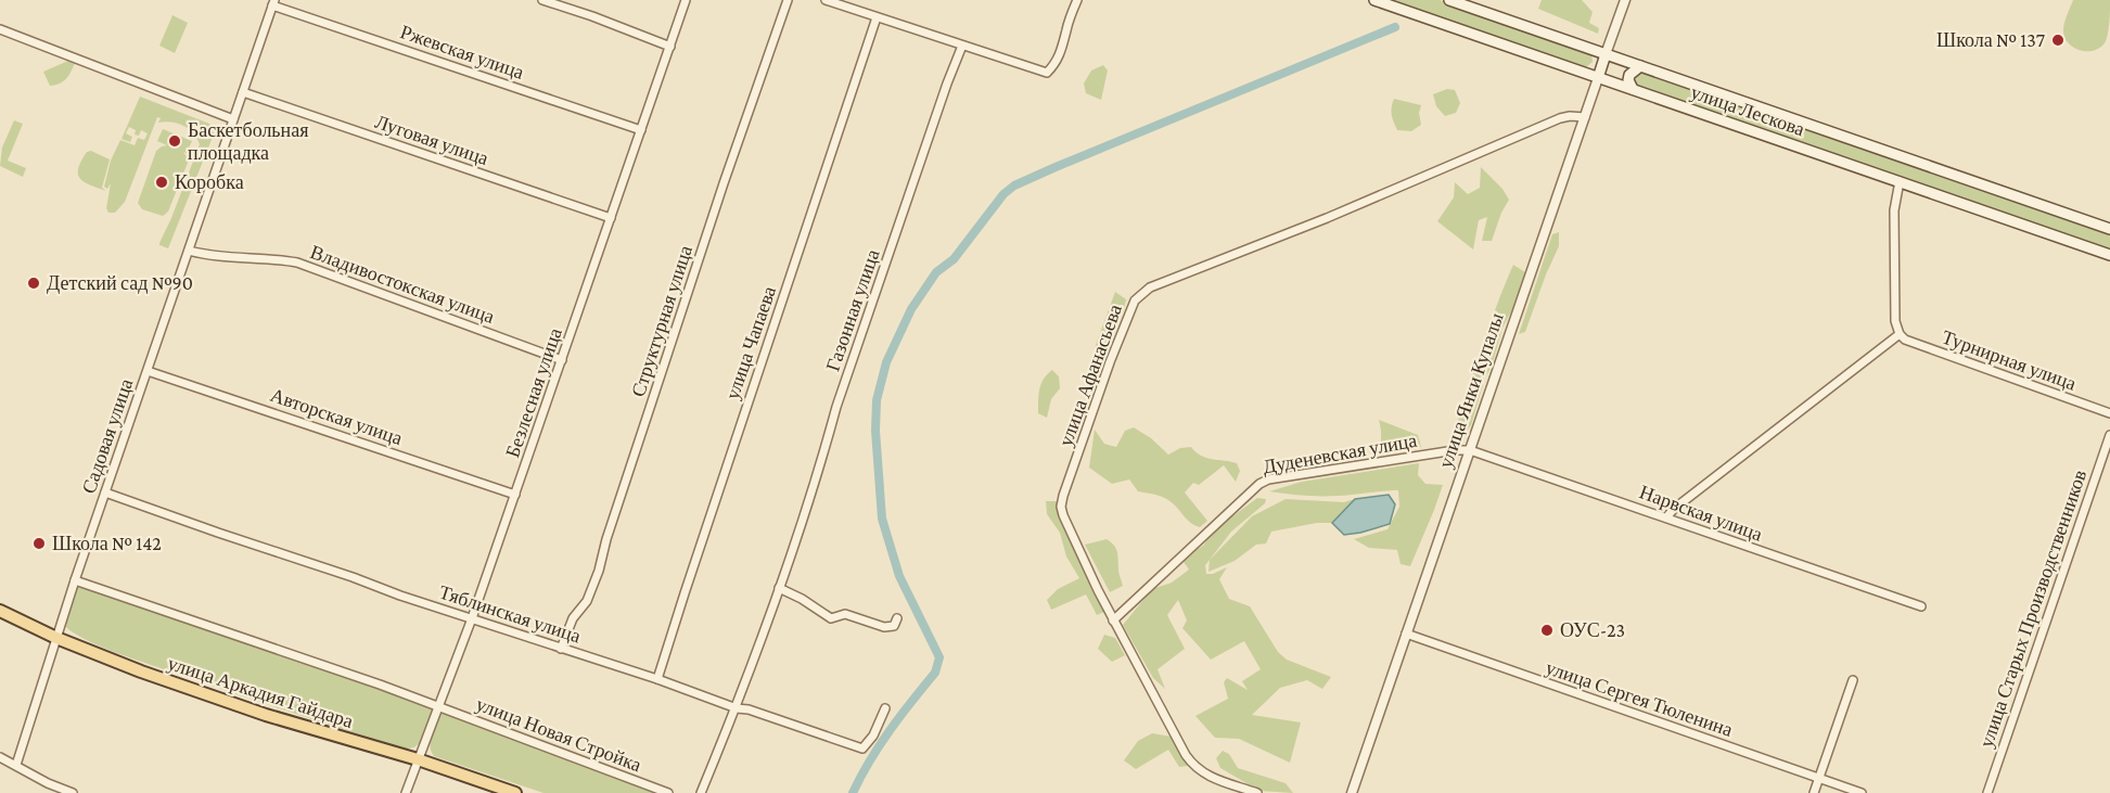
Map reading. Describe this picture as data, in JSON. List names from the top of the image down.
{
  "streets": {
    "main road": ["улица Лескова", "улица Янки Купалы", "улица Аркадия Гайдара"],
    "street": [
      "Ржевская улица",
      "Луговая улица",
      "Владивостокская улица",
      "Газонная улица",
      "Структурная улица",
      "улица Чапаева",
      "Турнирная улица",
      "улица Афанасьева",
      "Безлесная улица",
      "Авторская улица",
      "Садовая улица",
      "Дуденевская улица",
      "Нарвская улица",
      "улица Старых Производственников",
      "Тяблинская улица",
      "улица Сергея Тюленина",
      "улица Новая Стройка"
    ]
  },
  "crossings": [
    ["Ржевская улица", "Безлесная улица"],
    ["Ржевская улица", "Садовая улица"],
    ["улица Лескова", "улица Янки Купалы"],
    ["Луговая улица", "Безлесная улица"],
    ["Луговая улица", "Садовая улица"],
    ["Владивостокская улица", "Безлесная улица"],
    ["Владивостокская улица", "Садовая улица"],
    ["Газонная улица", "Тяблинская улица"],
    ["Структурная улица", "Тяблинская улица"],
    ["улица Чапаева", "Тяблинская улица"],
    ["улица Афанасьева", "улица Янки Купалы"],
    ["улица Афанасьева", "Дуденевская улица"],
    ["улица Янки Купалы", "Дуденевская улица"],
    ["улица Янки Купалы", "Нарвская улица"],
    ["улица Янки Купалы", "улица Сергея Тюленина"],
    ["Безлесная улица", "Авторская улица"],
    ["Безлесная улица", "Тяблинская улица"],
    ["Безлесная улица", "улица Аркадия Гайдара"],
    ["Безлесная улица", "улица Новая Стройка"],
    ["Авторская улица", "Садовая улица"],
    ["Садовая улица", "Тяблинская улица"],
    ["Садовая улица", "улица Аркадия Гайдара"],
    ["Садовая улица", "улица Новая Стройка"],
    ["Дуденевская улица", "Нарвская улица"]
  ],
  "places": [
    "Школа № 137",
    "Баскетбольная площадка",
    "Коробка",
    "Детский сад №90",
    "Школа № 142",
    "ОУС-23"
  ]
}
